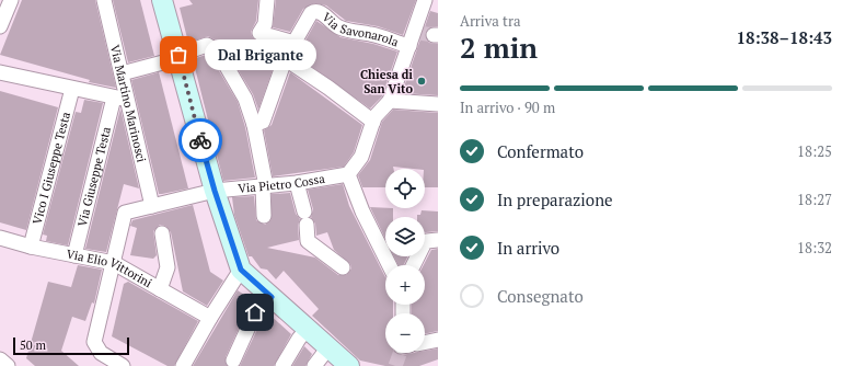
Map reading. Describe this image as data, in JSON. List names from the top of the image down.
{
  "streets": {
    "street": [
      "Via Savonarola",
      "Via Martino Marinosci",
      "Vico I Giuseppe Testa",
      "Via Giuseppe Testa",
      "Via Pietro Cossa",
      "Via Elio Vittorini"
    ]
  },
  "crossings": [
    ["Via Martino Marinosci", "Via Pietro Cossa"],
    ["Vico I Giuseppe Testa", "Via Elio Vittorini"],
    ["Via Giuseppe Testa", "Via Elio Vittorini"],
    ["Via Pietro Cossa", "Via Elio Vittorini"]
  ],
  "places": ["Dal Brigante", "Chiesa di San Vito"],
  "scale_bar": "50 m",
  "page": {
    "heading": ["2 min", "Arriva tra", "18:38–18:43"],
    "bubble": "Dal Brigante",
    "bar": "In arrivo · 90 m",
    "list": [
      ["Confermato", "18:25"],
      ["In preparazione", "18:27"],
      ["In arrivo", "18:32"],
      "Consegnato"
    ],
    "map_buttons": ["+", "−"],
    "scale": "50 m"
  }
}
